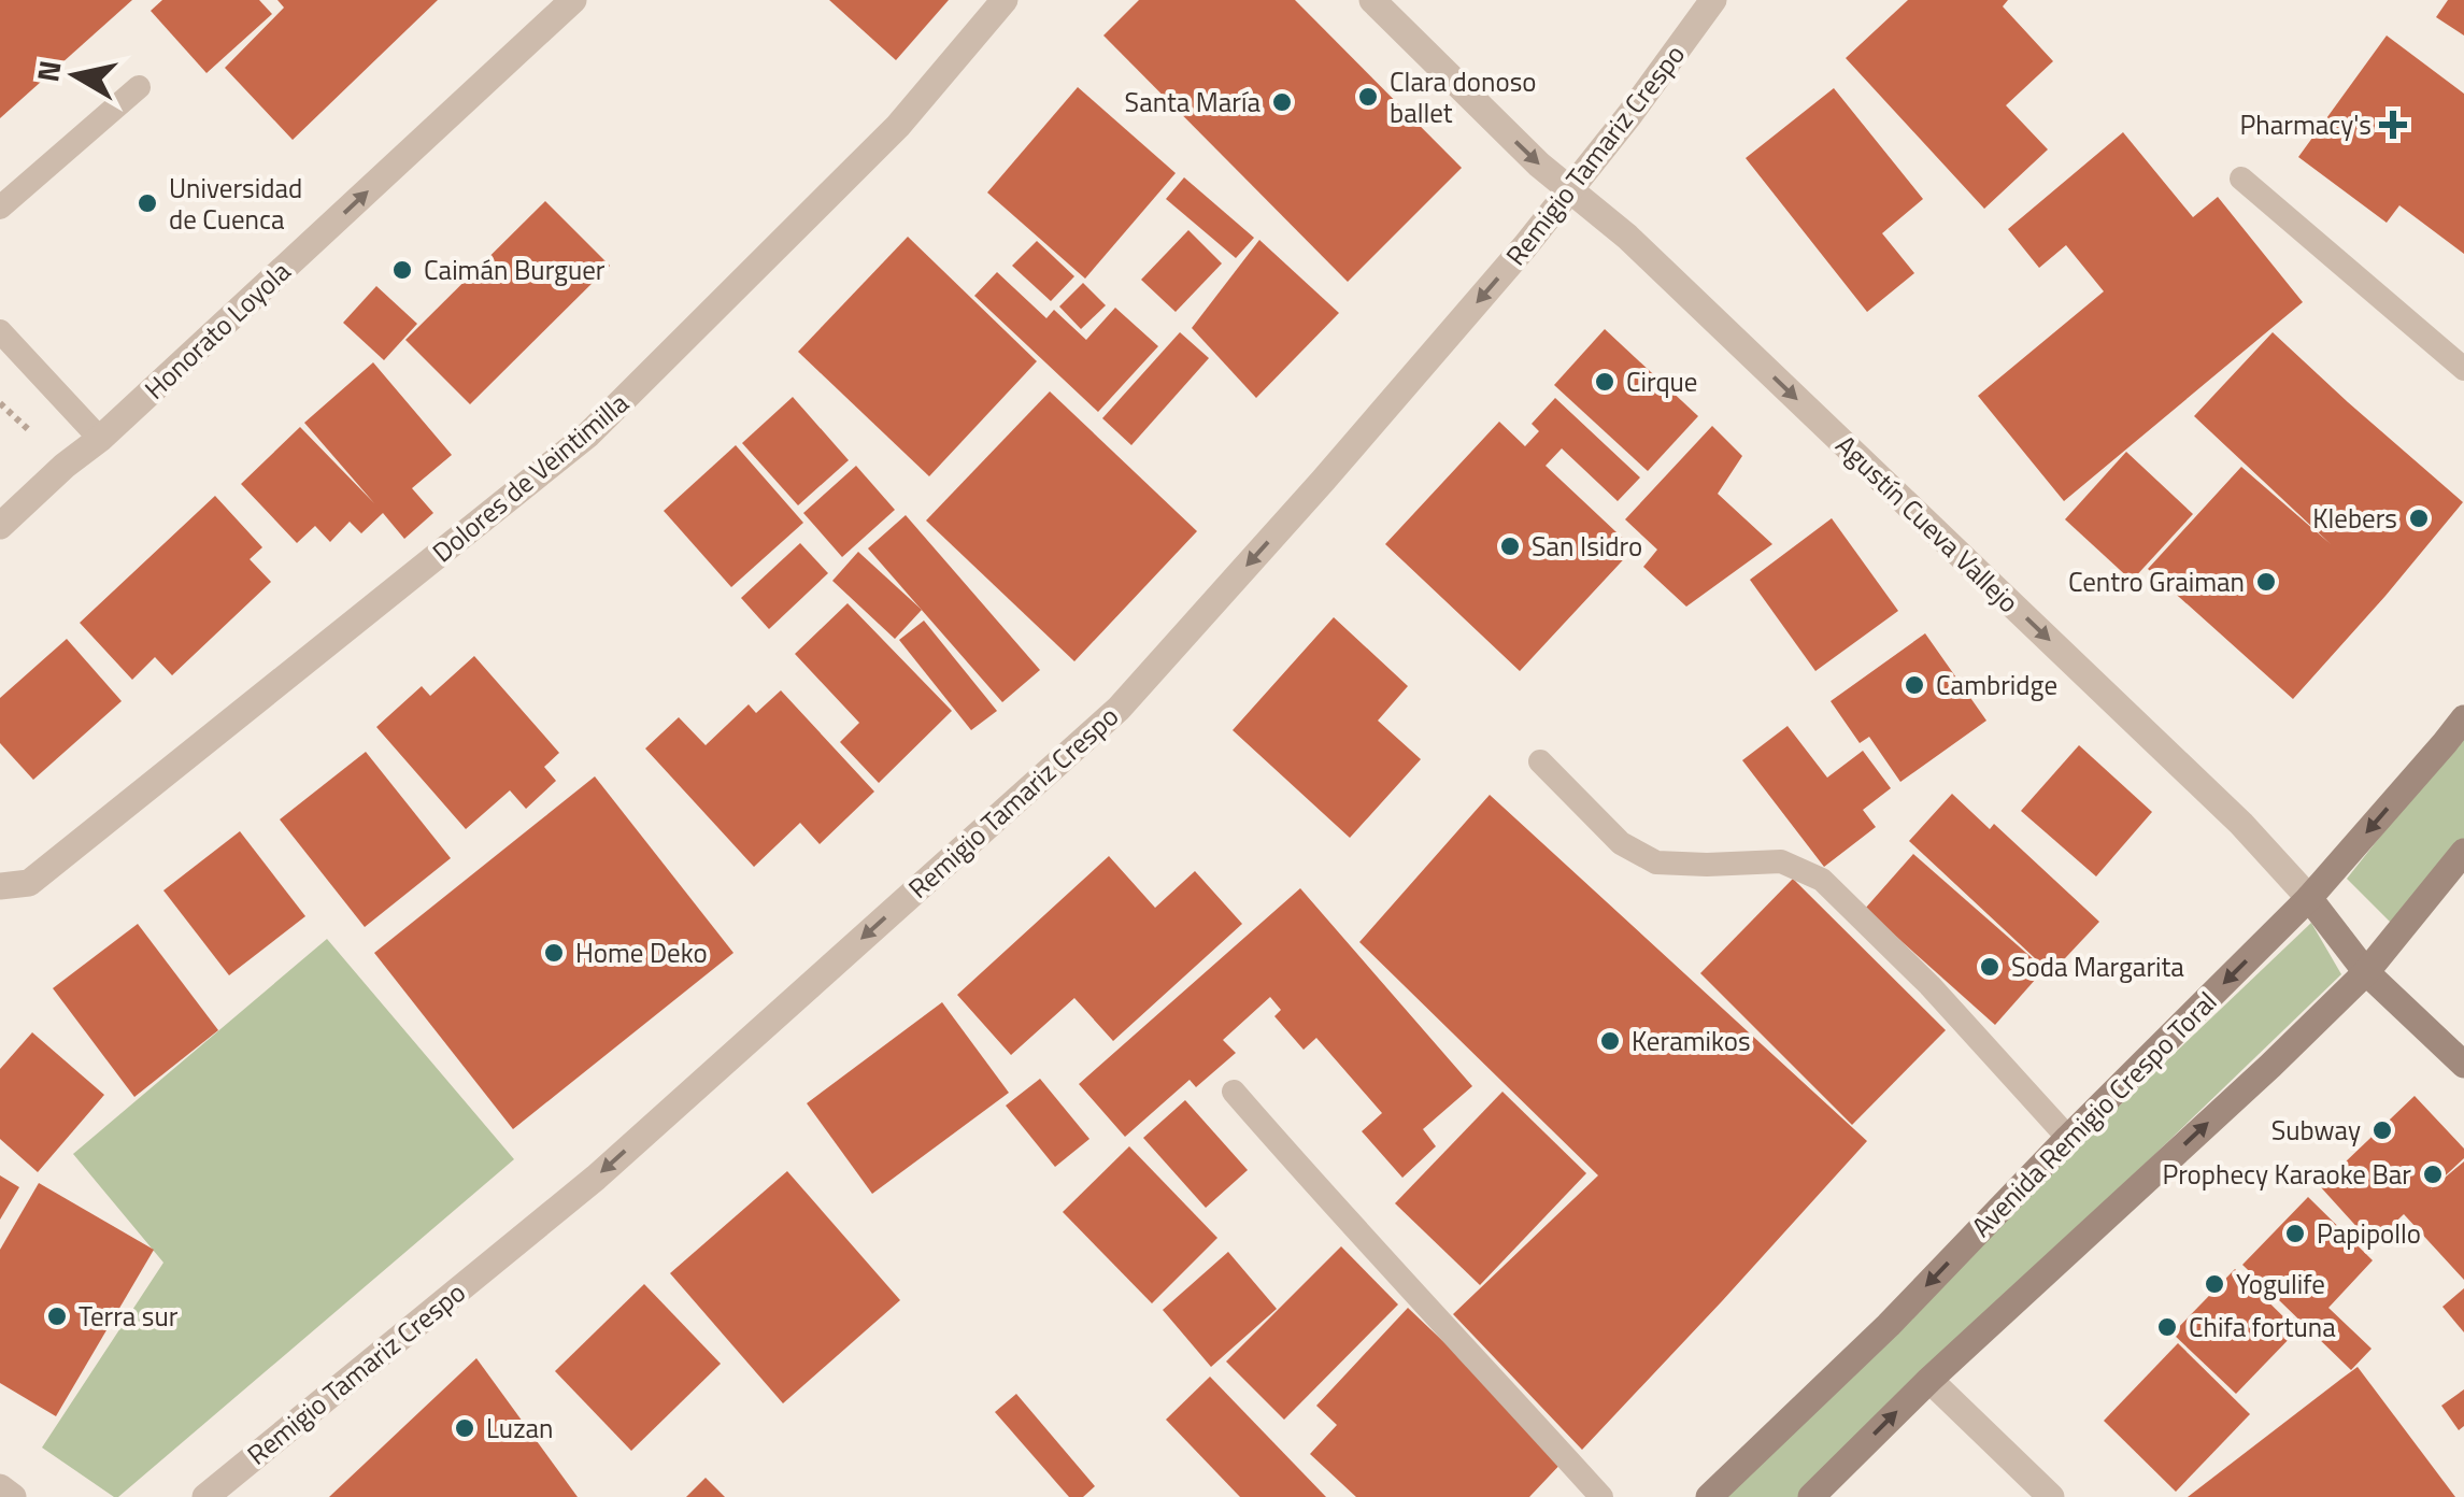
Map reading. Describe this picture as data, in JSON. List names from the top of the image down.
{
  "streets": {
    "main road": ["Agustín Cueva Vallejo", "Avenida Remigio Crespo Toral"],
    "street": ["Remigio Tamariz Crespo", "Honorato Loyola", "Dolores de Veintimilla"]
  },
  "crossings": [
    ["Remigio Tamariz Crespo", "Agustín Cueva Vallejo"],
    ["Agustín Cueva Vallejo", "Avenida Remigio Crespo Toral"]
  ],
  "one_way": ["Remigio Tamariz Crespo", "Honorato Loyola", "Agustín Cueva Vallejo"],
  "places": {
    "other": [
      "Clara donoso ballet",
      "Santa María",
      "Universidad de Cuenca",
      "Caimán Burguer",
      "Cirque",
      "Klebers",
      "San Isidro",
      "Centro Graiman",
      "Cambridge",
      "Home Deko",
      "Soda Margarita",
      "Keramikos",
      "Subway",
      "Prophecy Karaoke Bar",
      "Papipollo",
      "Yogulife",
      "Terra sur",
      "Chifa fortuna",
      "Luzan"
    ],
    "health": ["Pharmacy's"]
  },
  "north": "left"
}
